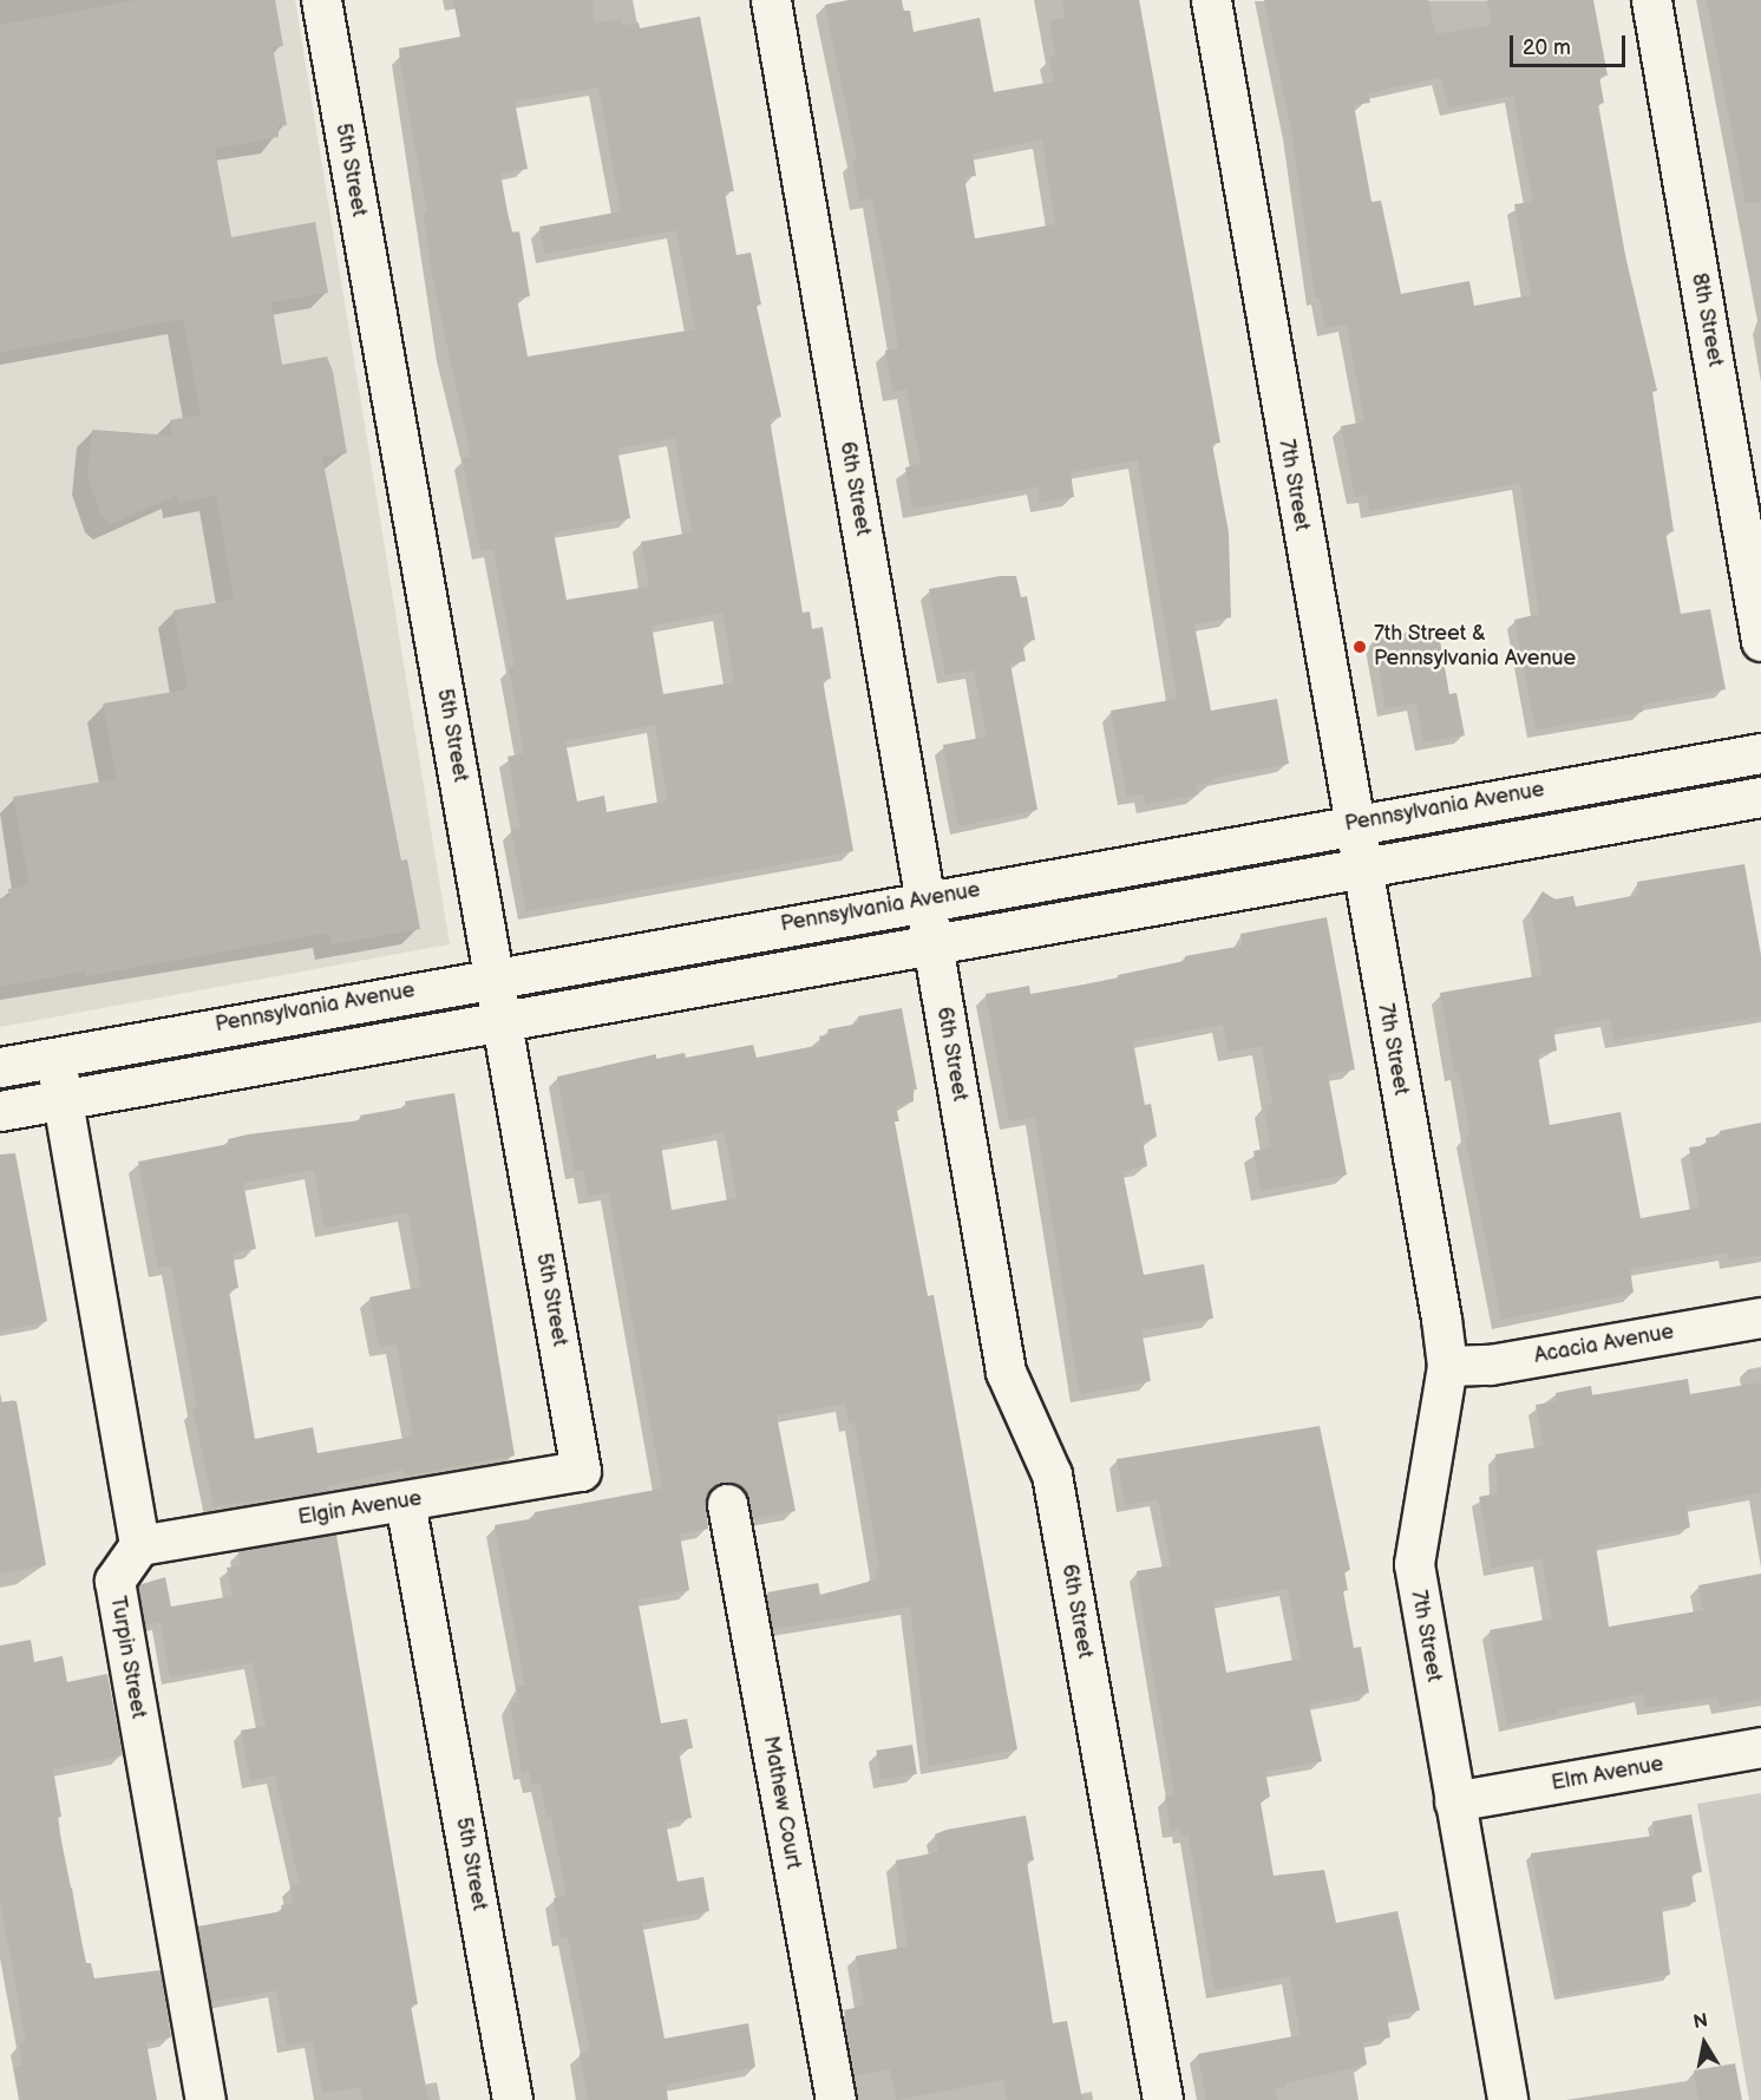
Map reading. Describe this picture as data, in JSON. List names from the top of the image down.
{
  "streets": {
    "street": [
      "5th Street",
      "8th Street",
      "7th Street",
      "6th Street",
      "Pennsylvania Avenue",
      "Acacia Avenue",
      "Elgin Avenue",
      "Turpin Street",
      "Elm Avenue",
      "Mathew Court"
    ]
  },
  "crossings": [
    ["5th Street", "Pennsylvania Avenue"],
    ["5th Street", "Elgin Avenue"],
    ["7th Street", "Pennsylvania Avenue"],
    ["7th Street", "Acacia Avenue"],
    ["7th Street", "Elm Avenue"],
    ["6th Street", "Pennsylvania Avenue"],
    ["Elgin Avenue", "Turpin Street"]
  ],
  "places": ["7th Street & Pennsylvania Avenue"],
  "scale_bar": "20 m",
  "north": "top"
}
